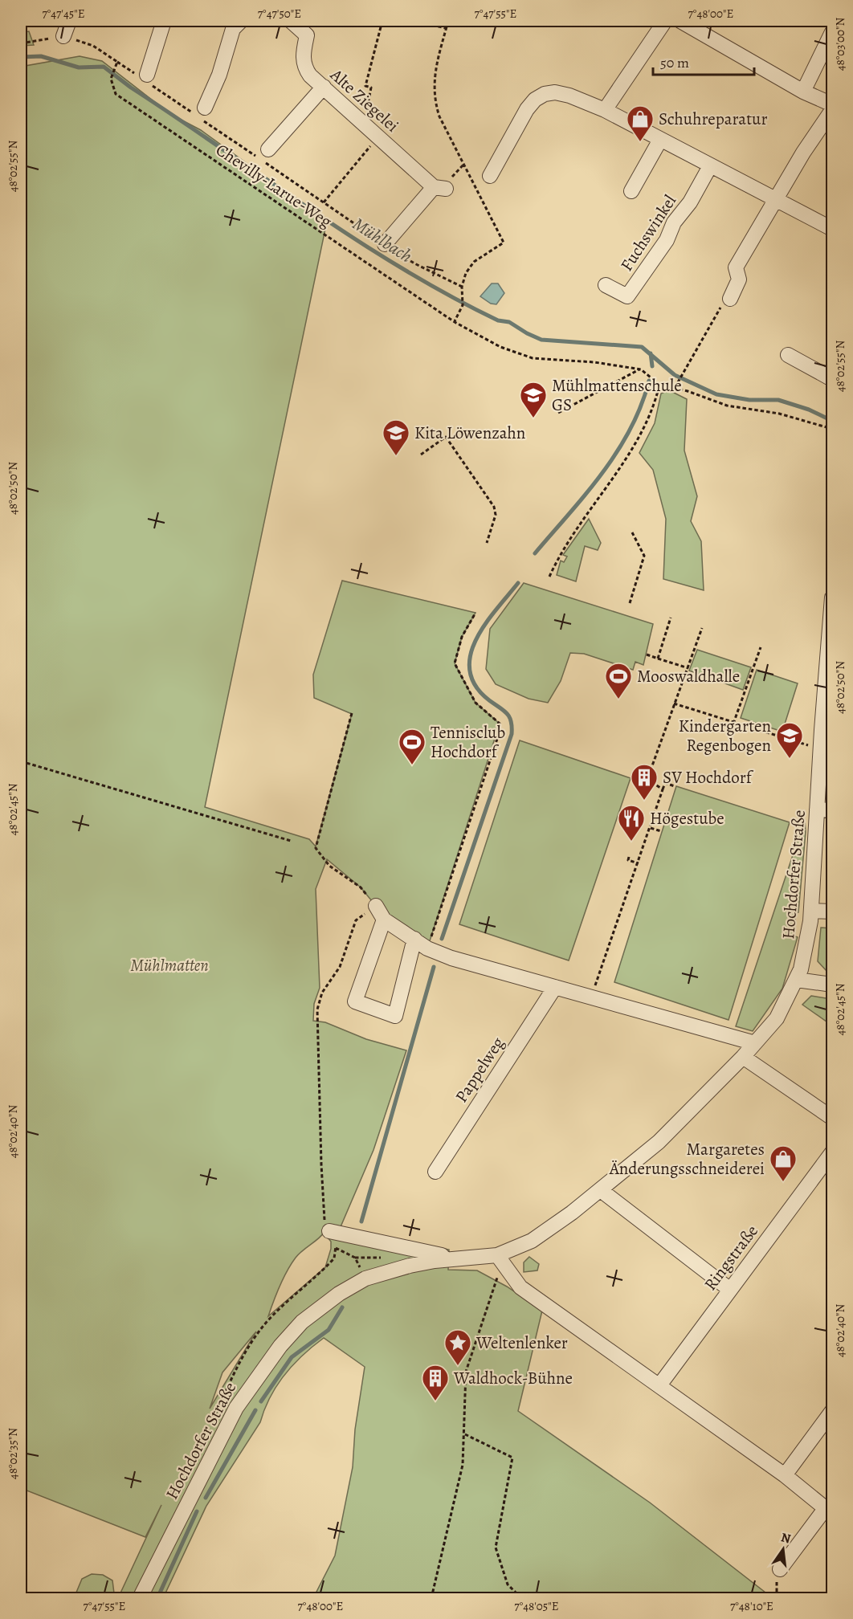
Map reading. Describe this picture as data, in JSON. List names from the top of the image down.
{
  "streets": {
    "street": [
      "Alte Ziegelei",
      "Fuchswinkel",
      "Hochdorfer Straße",
      "Pappelweg",
      "Ringstraße"
    ],
    "path": ["Chevilly-Larue-Weg"]
  },
  "water": ["Mühlbach"],
  "parks": ["Mühlmatten"],
  "places": {
    "shop": ["Schuhreparatur", "Margaretes Änderungsschneiderei"],
    "school or university": ["Mühlmattenschule GS", "Kita Löwenzahn", "Kindergarten Regenbogen"],
    "sports": ["Mooswaldhalle", "Tennisclub Hochdorf"],
    "building": ["SV Hochdorf", "Waldhock-Bühne"],
    "restaurant": ["Högestube"],
    "place": ["Weltenlenker"]
  },
  "scale_bar": "50 m",
  "north": "top",
  "coordinates": [
    "7°47'45\"E",
    "7°47'50\"E",
    "7°47'55\"E",
    "7°48'00\"E",
    "48°03'00\"N",
    "48°02'55\"N",
    "48°02'50\"N",
    "48°02'45\"N",
    "48°02'40\"N",
    "48°02'35\"N",
    "7°48'05\"E",
    "7°48'10\"E"
  ]
}
